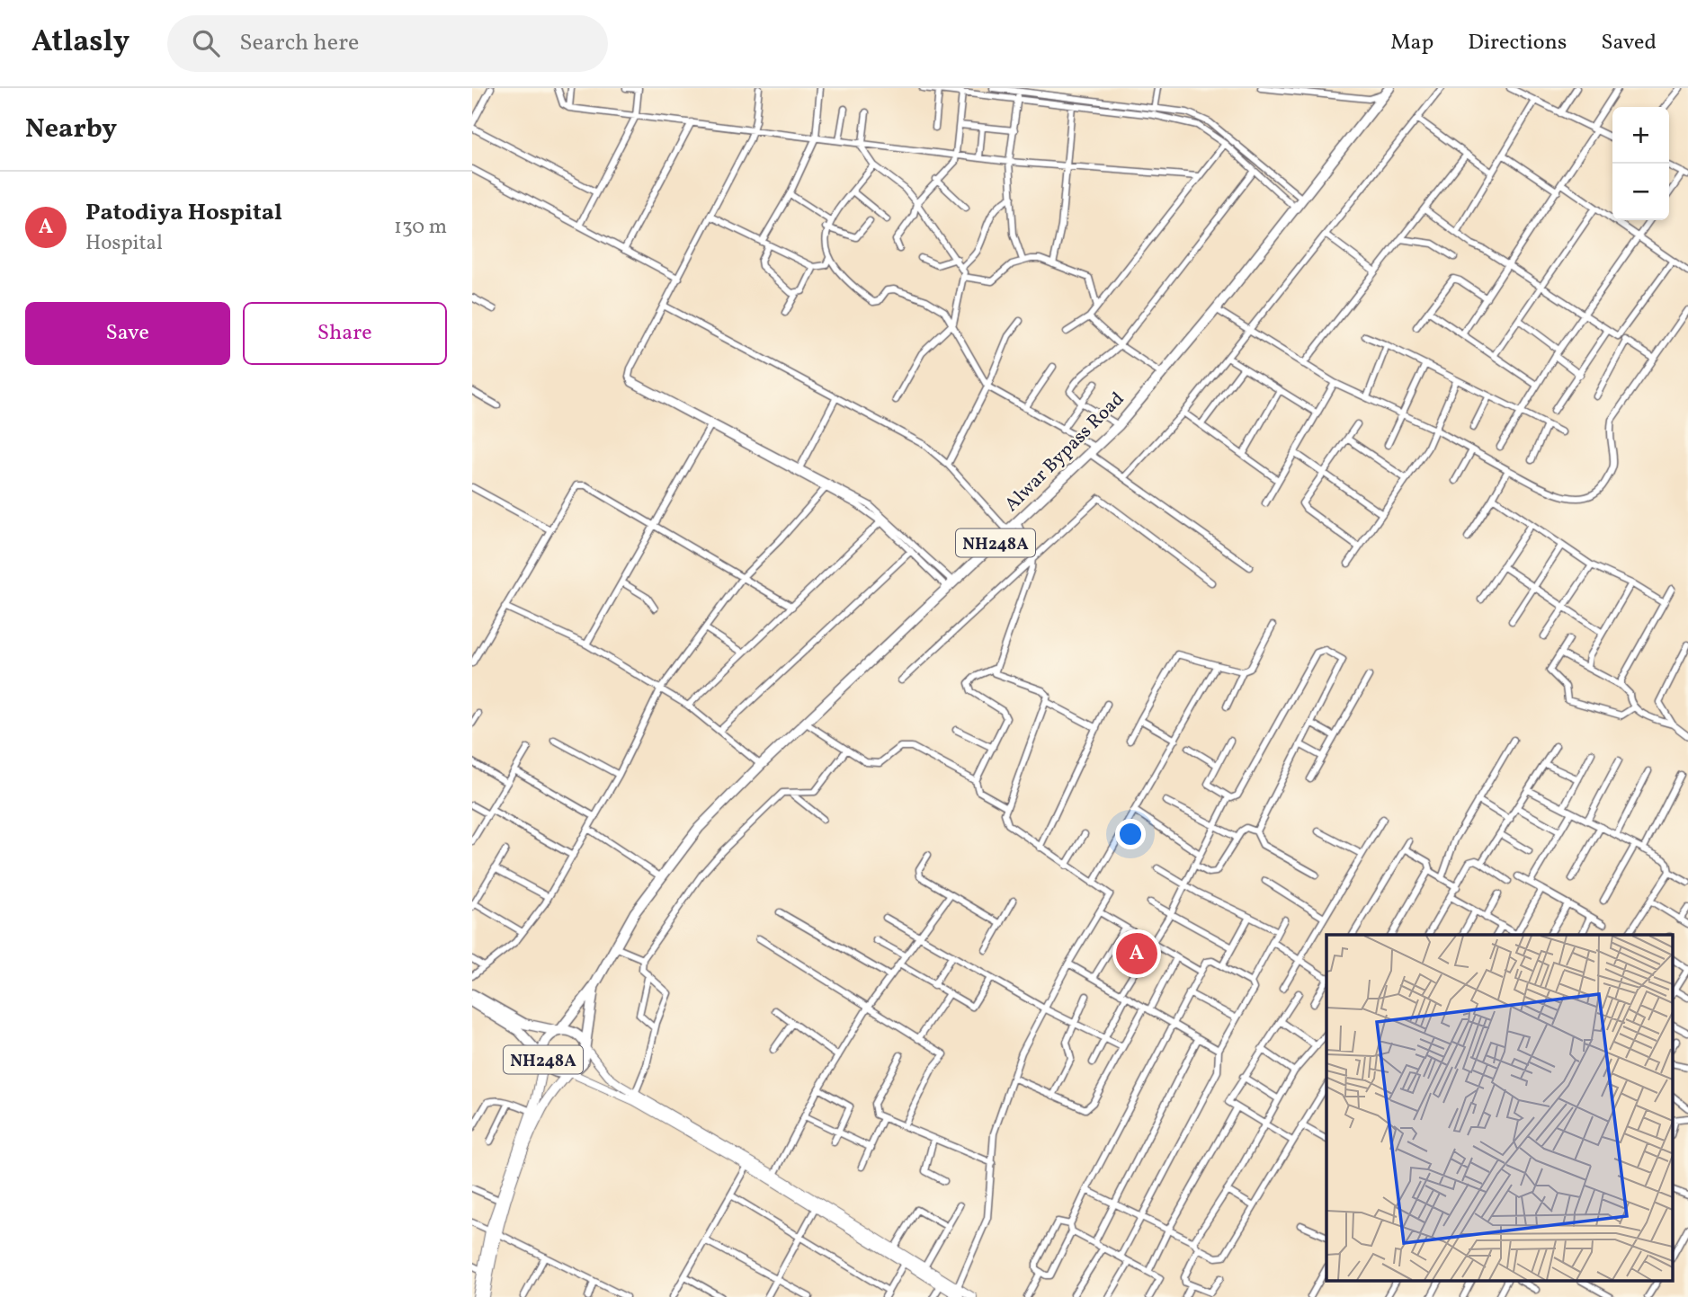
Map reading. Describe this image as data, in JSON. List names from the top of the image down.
{
  "streets": {
    "highway": ["Alwar Bypass Road", "NH248A"]
  },
  "crossings": [
    ["Alwar Bypass Road", "NH248A"]
  ],
  "page": {
    "header": "Atlasly",
    "search": "Search here",
    "nav": ["Map", "Directions", "Saved"],
    "heading": "Nearby",
    "map_buttons": ["+", "−"],
    "list": [
      {
        "mark": "A",
        "name": "Patodiya Hospital",
        "note": "Hospital",
        "value": "130 m"
      }
    ],
    "buttons": ["Save", "Share"],
    "pins": "A"
  }
}
